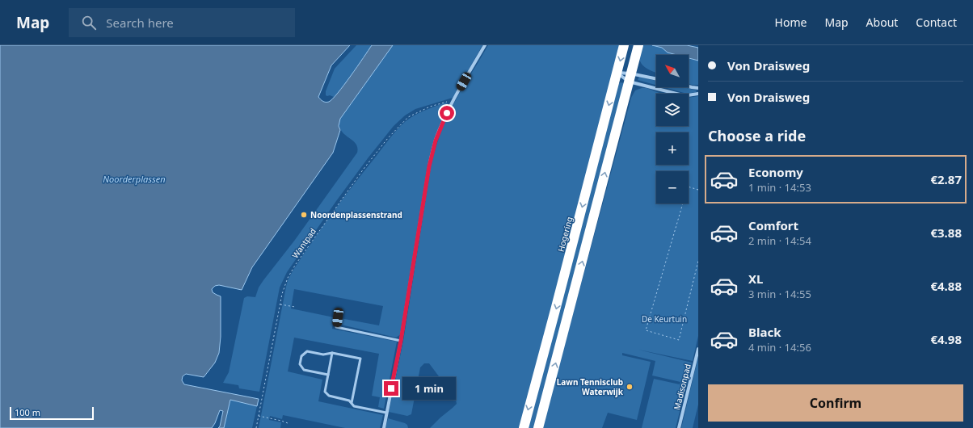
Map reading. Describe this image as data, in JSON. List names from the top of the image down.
{
  "streets": {
    "highway": ["Hogering"],
    "street": ["Madisonpad"],
    "path": ["Wantpad"]
  },
  "water": ["Noorderplassen"],
  "parks": ["De Keurtuin"],
  "places": ["Noordenplassenstrand", "Lawn Tennisclub Waterwijk"],
  "scale_bar": "100 m",
  "north": "top left",
  "page": {
    "header": "Map",
    "search": "Search here",
    "nav": [
      "Home",
      "Map",
      "About",
      "Contact"
    ],
    "banner": ["Von Draisweg", "Von Draisweg"],
    "map_buttons": ["+", "−"],
    "heading": "Choose a ride",
    "list": [
      {
        "name": "Economy",
        "note": "1 min · 14:53",
        "value": "€2.87"
      },
      {
        "name": "Comfort",
        "note": "2 min · 14:54",
        "value": "€3.88"
      },
      {
        "name": "XL",
        "note": "3 min · 14:55",
        "value": "€4.88"
      },
      {
        "name": "Black",
        "note": "4 min · 14:56",
        "value": "€4.98"
      }
    ],
    "bubble": "1 min",
    "buttons": "Confirm",
    "scale": "100 m"
  }
}
